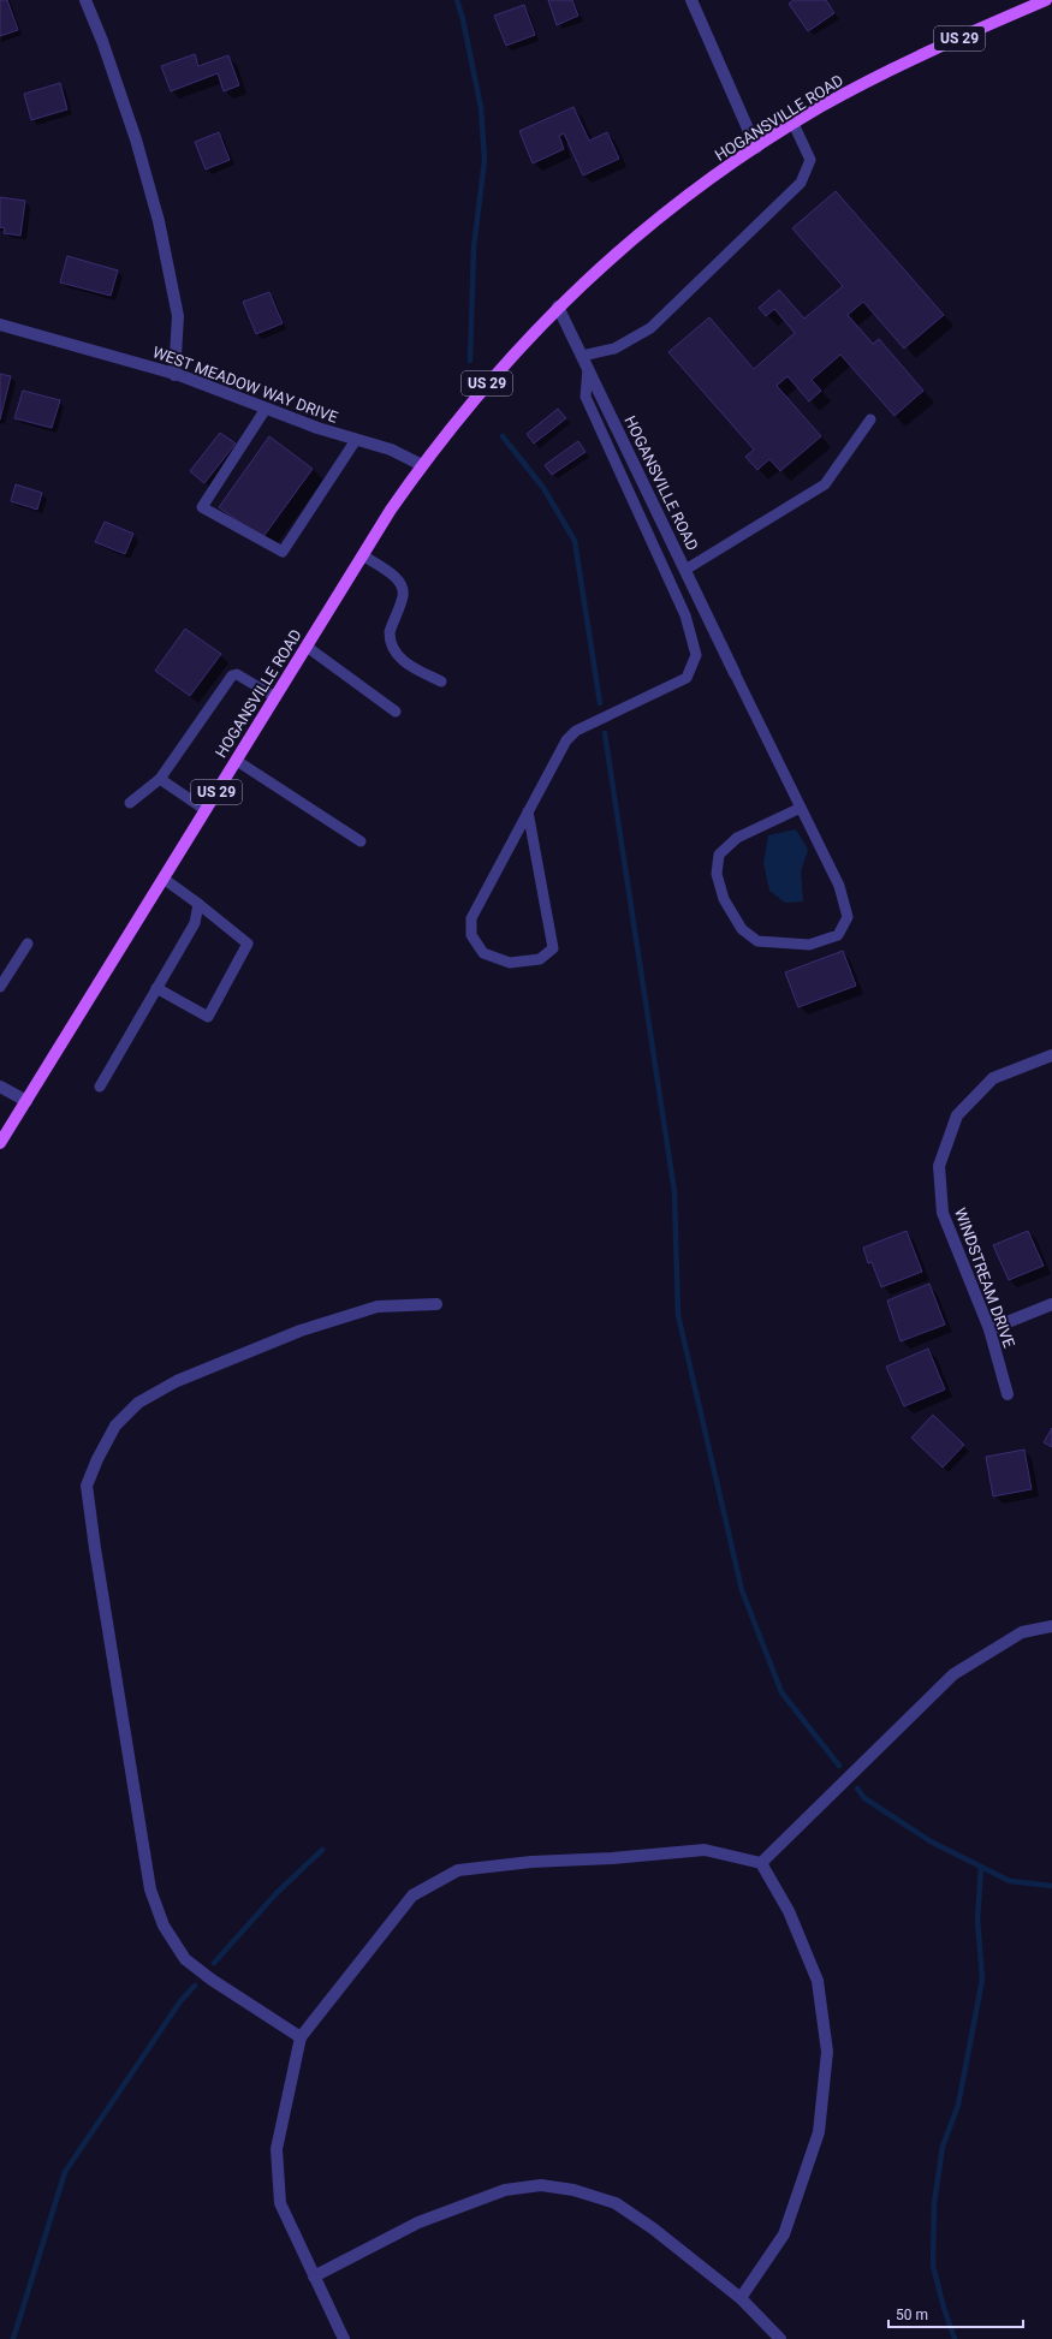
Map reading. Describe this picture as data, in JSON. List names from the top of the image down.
{
  "streets": {
    "main road": ["US 29", "HOGANSVILLE ROAD"],
    "street": ["WEST MEADOW WAY DRIVE", "WINDSTREAM DRIVE"]
  },
  "crossings": [
    ["HOGANSVILLE ROAD", "WEST MEADOW WAY DRIVE"]
  ],
  "scale_bar": "50 m"
}
